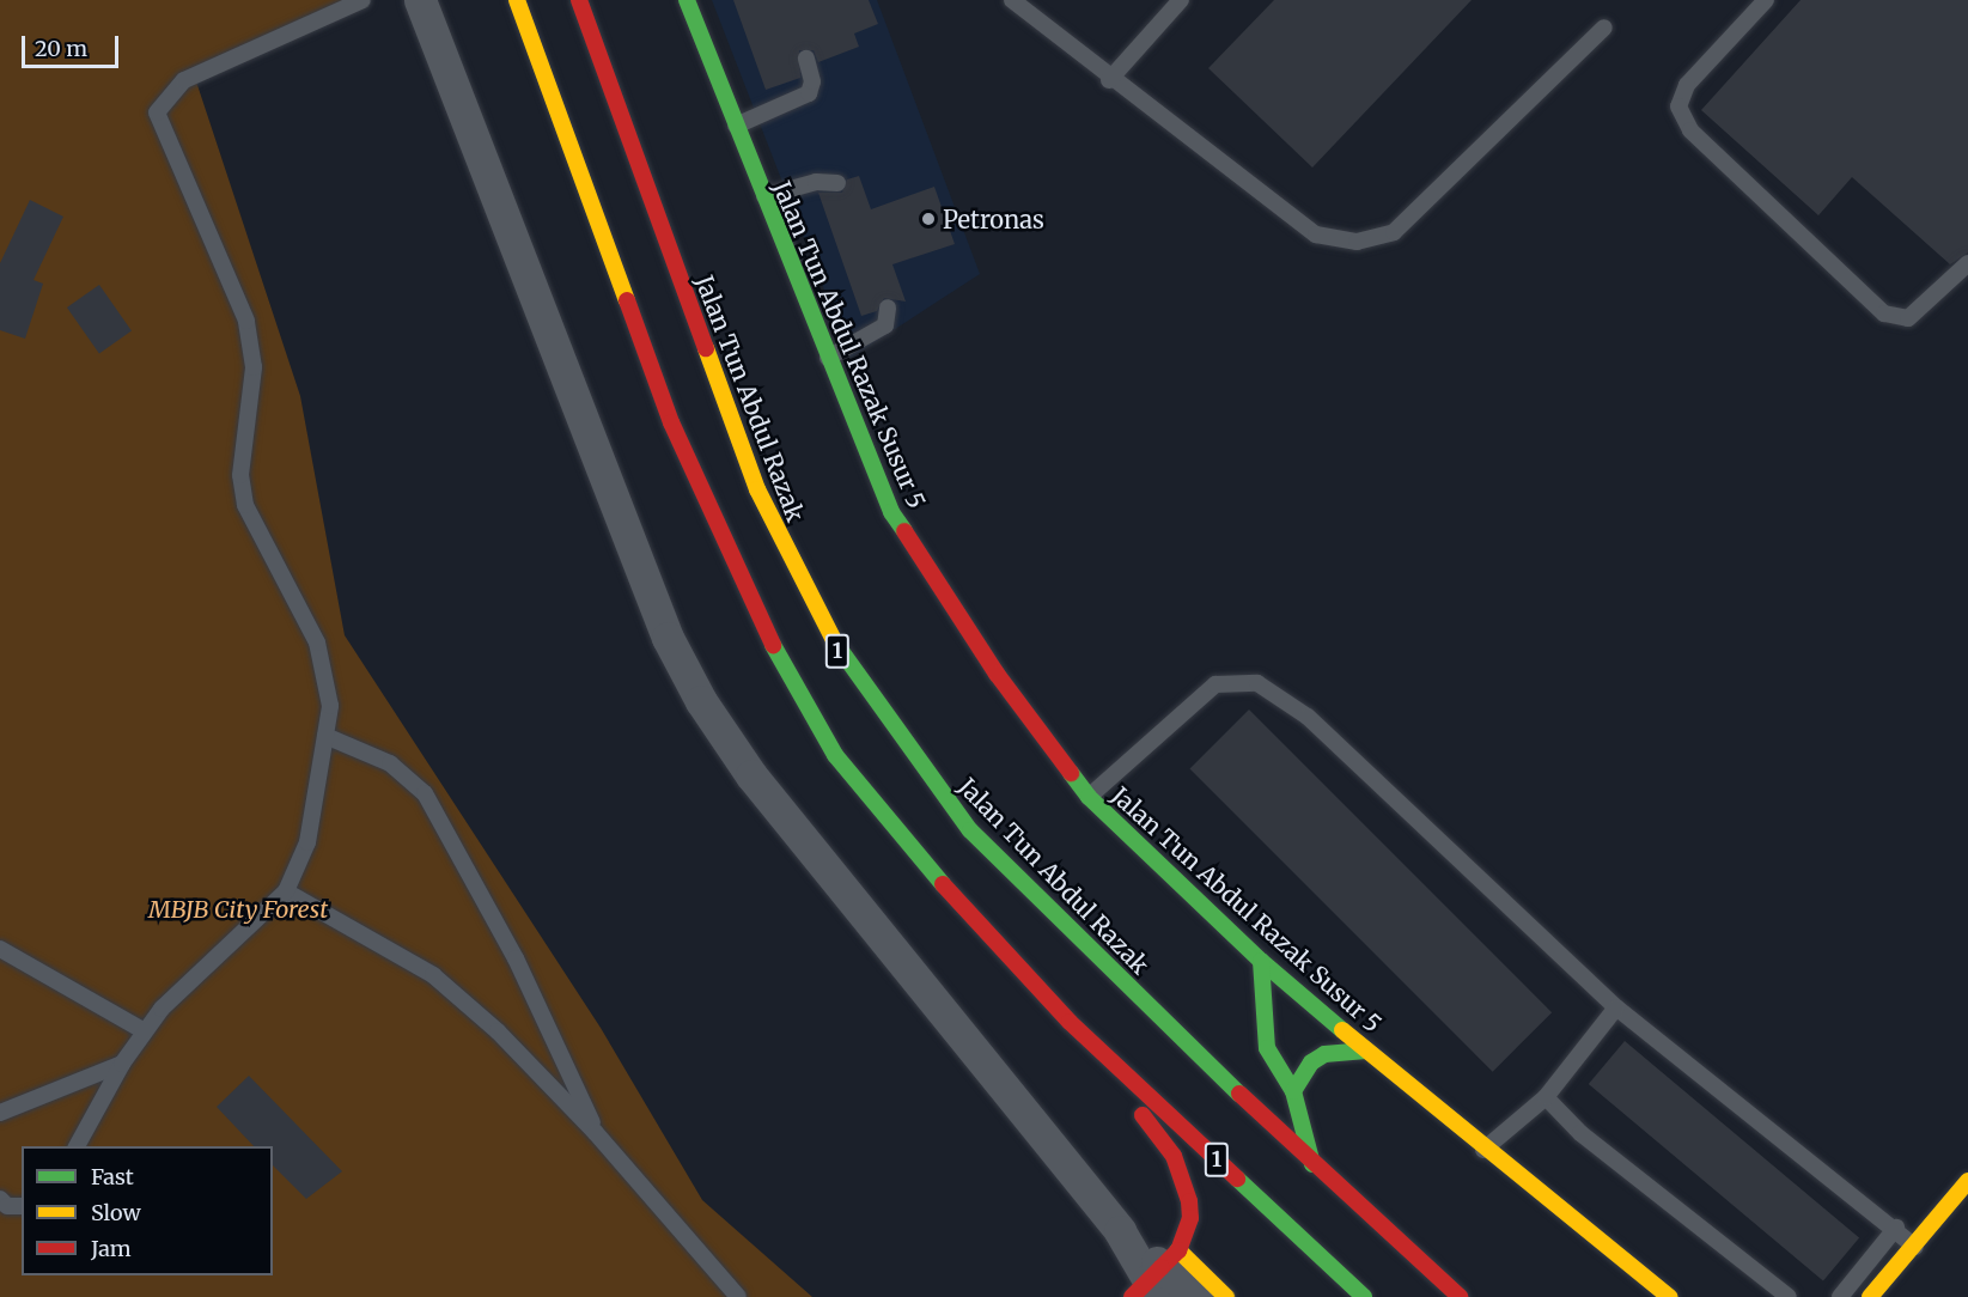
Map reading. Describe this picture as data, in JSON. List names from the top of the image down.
{
  "streets": {
    "main road": ["Jalan Tun Abdul Razak Susur 5", "Jalan Tun Abdul Razak", "1"]
  },
  "parks": ["MBJB City Forest"],
  "places": ["Petronas"],
  "legend": ["Fast", "Slow", "Jam"],
  "scale_bar": "20 m"
}
